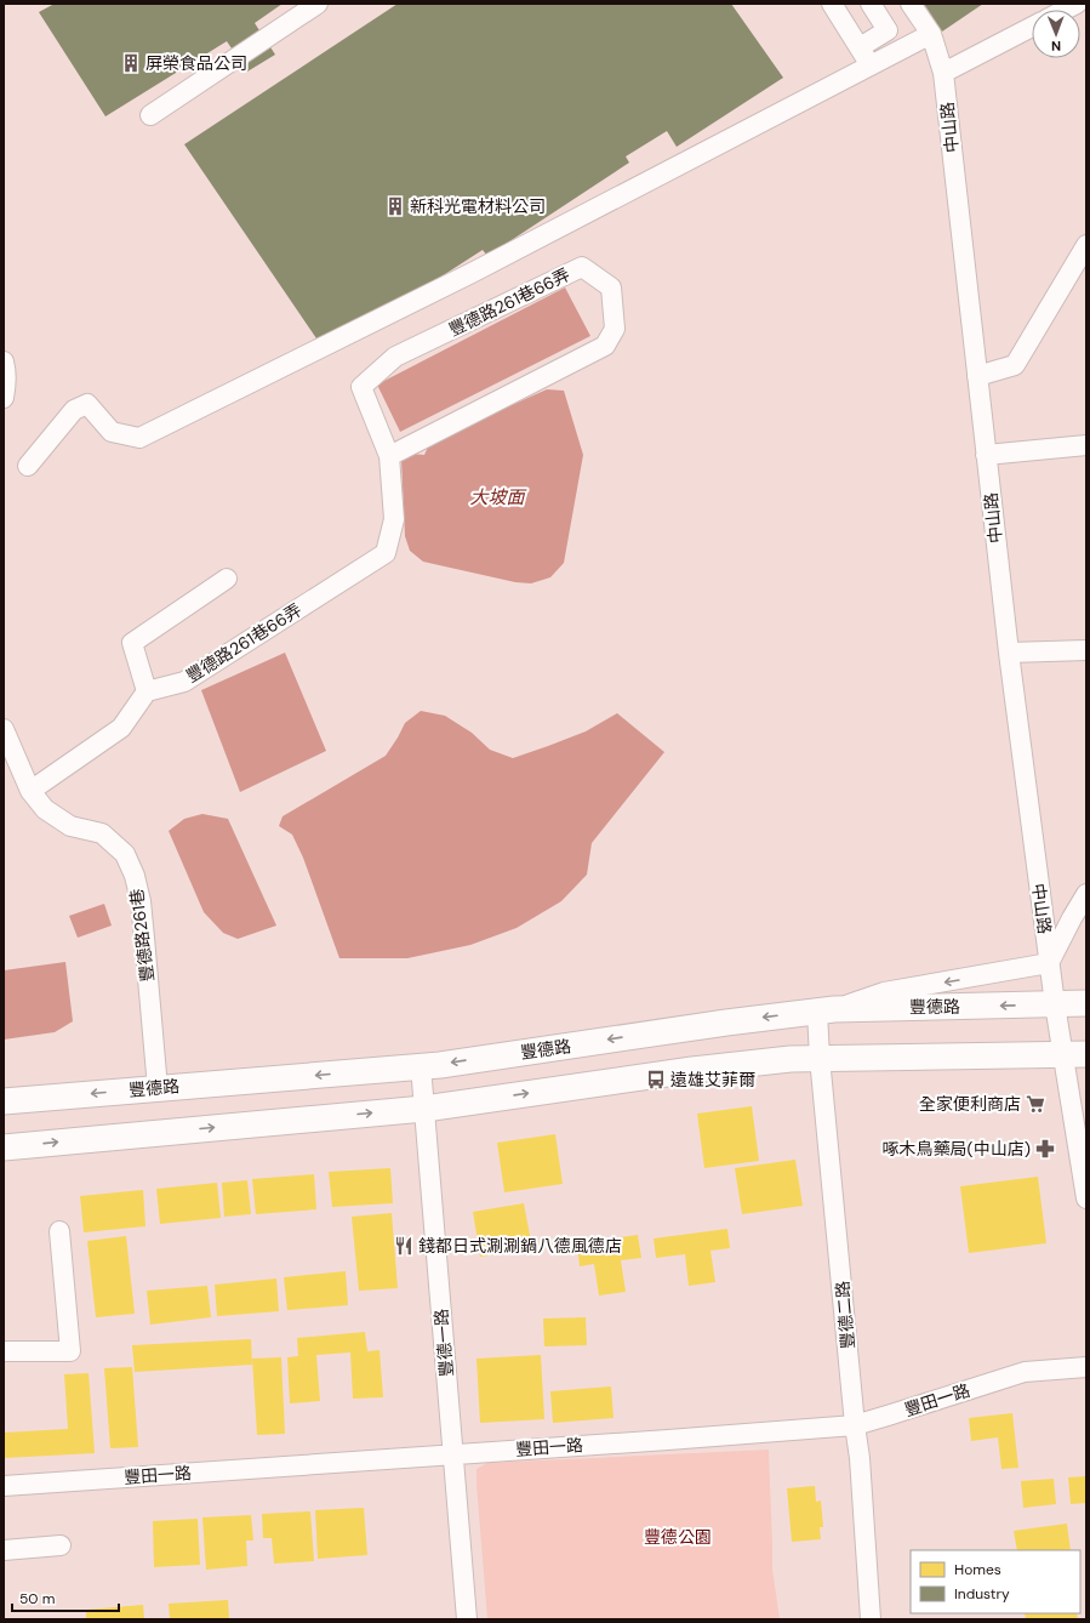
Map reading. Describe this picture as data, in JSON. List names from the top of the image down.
{
  "streets": {
    "main road": ["豐德路"],
    "street": [
      "中山路",
      "豐德路261巷66弄",
      "豐德路261巷",
      "豐德二路",
      "豐德一路",
      "豐田一路"
    ]
  },
  "crossings": [
    ["中山路", "豐德路"],
    ["豐德路261巷", "豐德路"],
    ["豐德路", "豐德二路"],
    ["豐德路", "豐德一路"],
    ["豐德二路", "豐田一路"],
    ["豐德一路", "豐田一路"]
  ],
  "water": ["大坡面"],
  "parks": ["豐德公園"],
  "places": {
    "building": ["屏榮食品公司", "新科光電材料公司"],
    "bus stop": ["遠雄艾菲爾"],
    "supermarket": ["全家便利商店"],
    "pharmacy": ["啄木鳥藥局(中山店)"],
    "restaurant": ["錢都日式涮涮鍋八德風德店"]
  },
  "legend": ["Homes", "Industry"],
  "scale_bar": "50 m",
  "north": "bottom"
}
